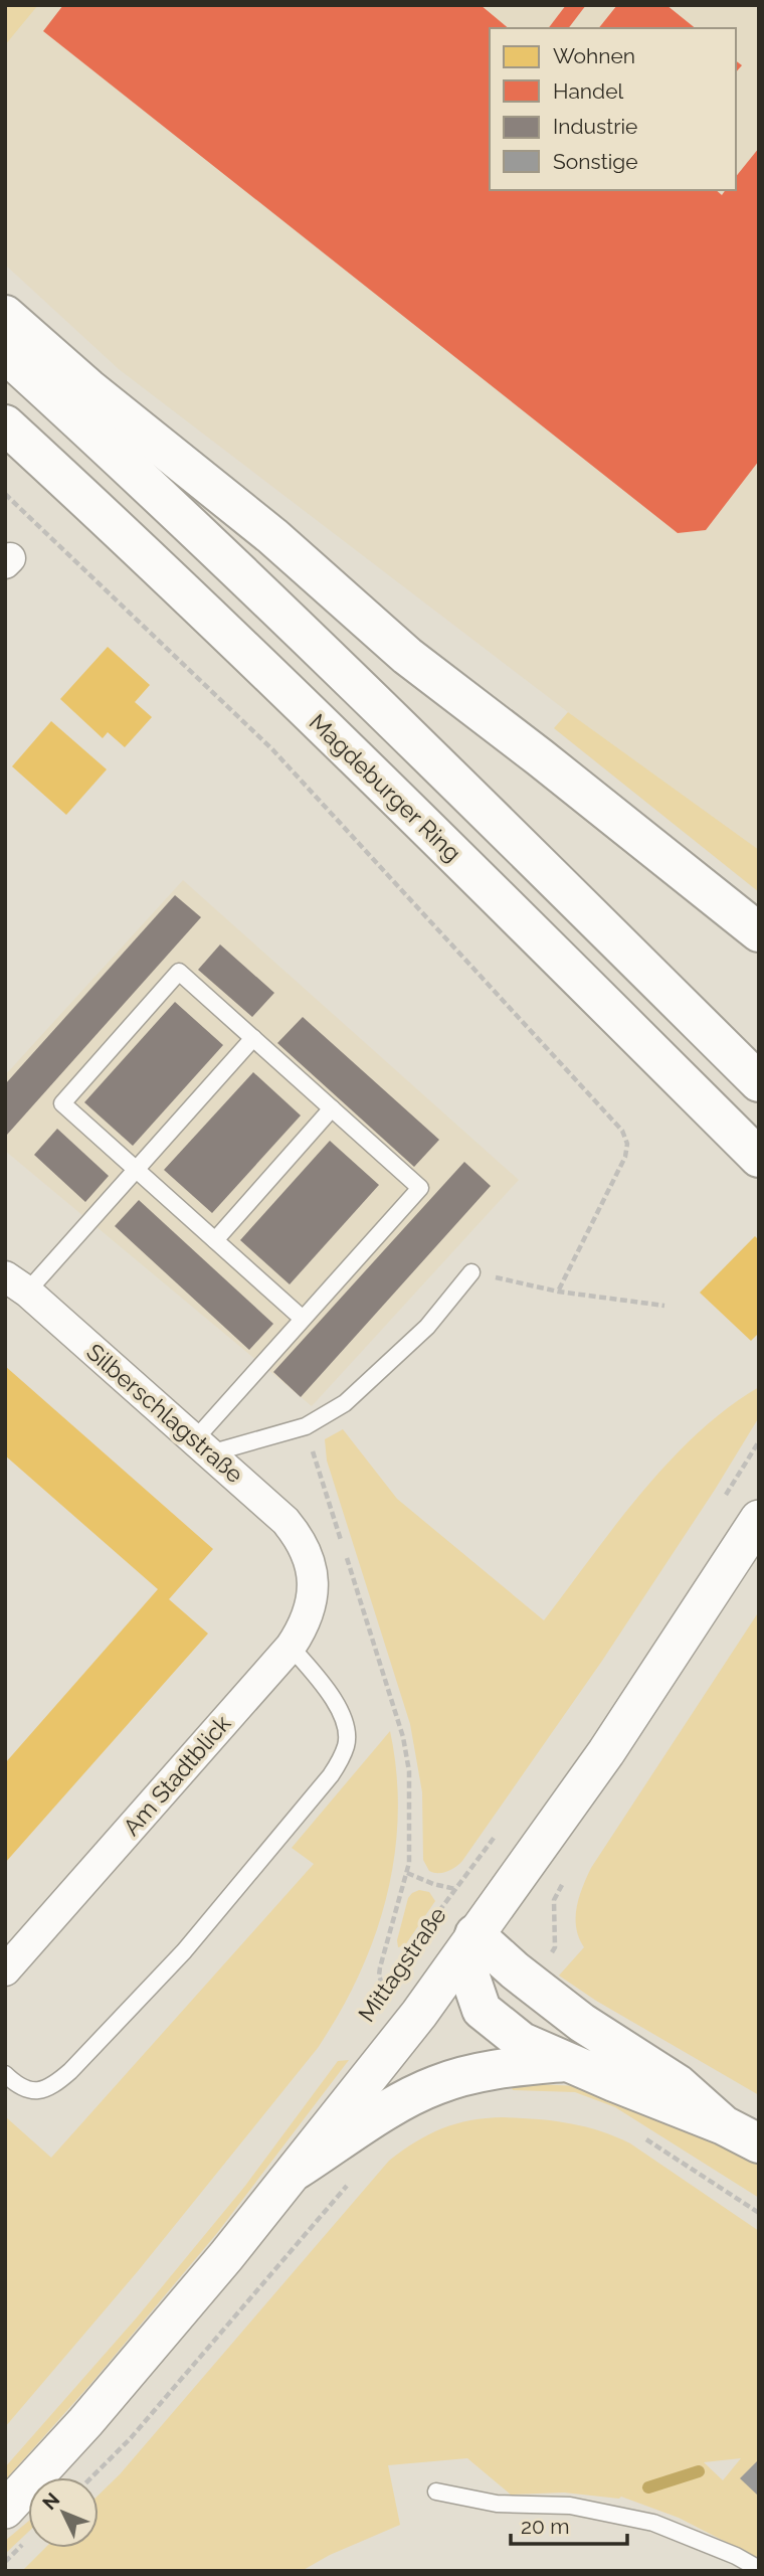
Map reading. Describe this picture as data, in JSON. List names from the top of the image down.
{
  "streets": {
    "highway": ["Magdeburger Ring"],
    "street": ["Silberschlagstraße", "Am Stadtblick", "Mittagstraße"]
  },
  "crossings": [
    ["Silberschlagstraße", "Am Stadtblick"]
  ],
  "legend": [
    "Wohnen",
    "Handel",
    "Industrie",
    "Sonstige"
  ],
  "scale_bar": "20 m",
  "north": "top left"
}
